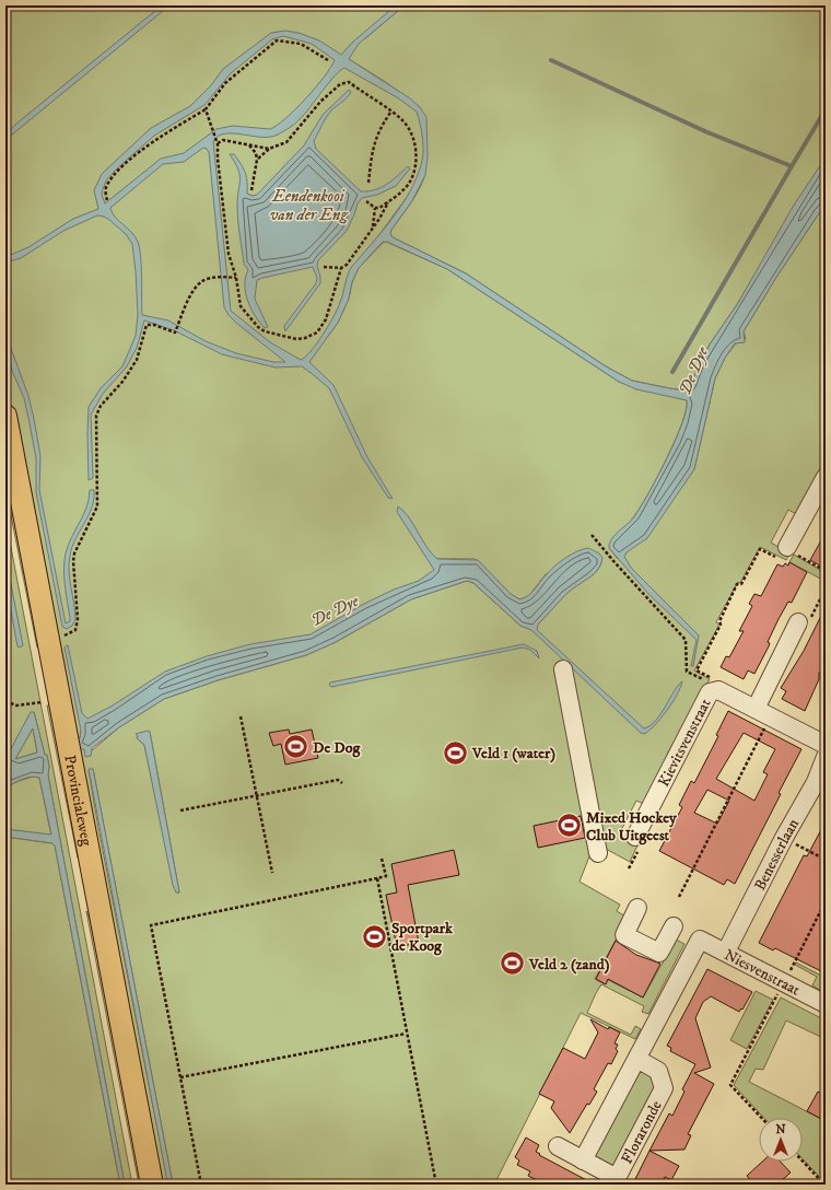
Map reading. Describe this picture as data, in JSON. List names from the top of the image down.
{
  "streets": {
    "main road": ["Provincialeweg"],
    "street": [
      "Kievitsvenstraat",
      "Benesserlaan",
      "Niesvenstraat",
      "Floraronde"
    ]
  },
  "crossings": [
    ["Benesserlaan", "Niesvenstraat"],
    ["Niesvenstraat", "Floraronde"]
  ],
  "water": ["Eendenkooi van der Eng", "De Dye"],
  "places": {
    "sports": [
      "De Dog",
      "Veld 1 (water)",
      "Mixed Hockey Club Uitgeest",
      "Sportpark de Koog",
      "Veld 2 (zand)"
    ]
  },
  "north": "top"
}
